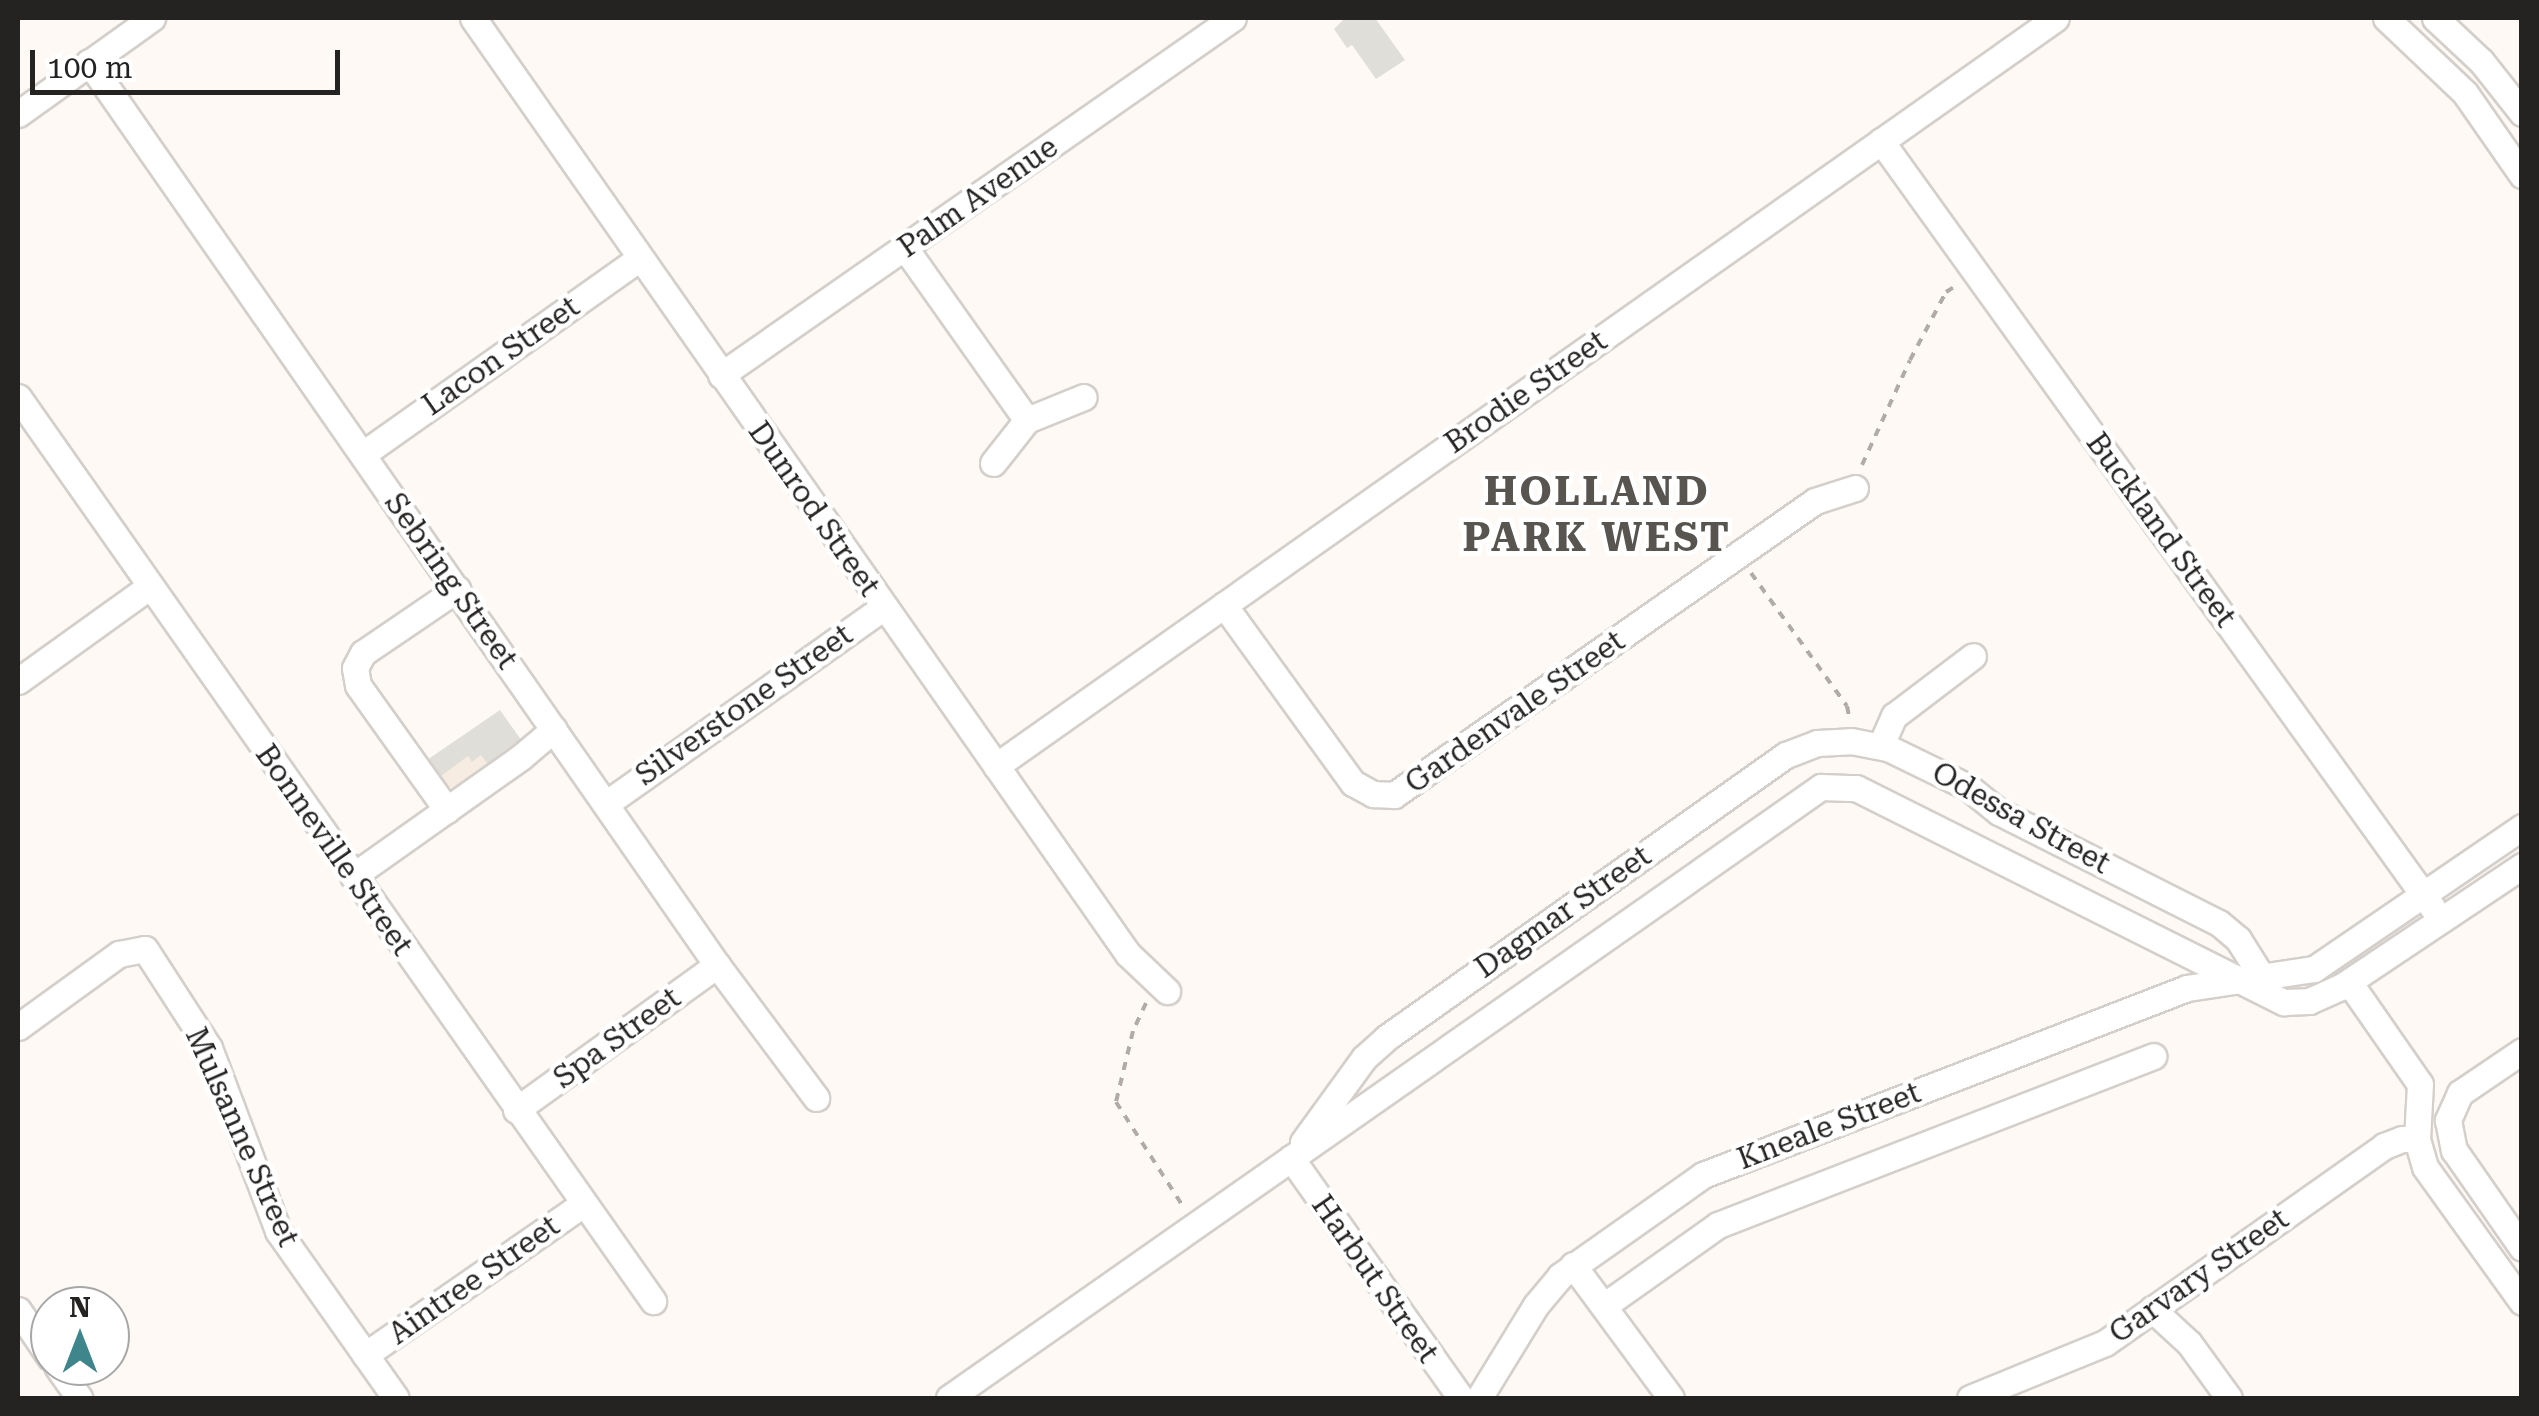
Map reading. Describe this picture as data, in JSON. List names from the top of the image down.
{
  "streets": {
    "street": [
      "Palm Avenue",
      "Lacon Street",
      "Brodie Street",
      "Dunrod Street",
      "Buckland Street",
      "Sebring Street",
      "Silverstone Street",
      "Gardenvale Street",
      "Odessa Street",
      "Bonneville Street",
      "Dagmar Street",
      "Spa Street",
      "Kneale Street",
      "Mulsanne Street",
      "Garvary Street",
      "Harbut Street",
      "Aintree Street"
    ]
  },
  "crossings": [
    ["Palm Avenue", "Dunrod Street"],
    ["Lacon Street", "Dunrod Street"],
    ["Lacon Street", "Sebring Street"],
    ["Brodie Street", "Dunrod Street"],
    ["Brodie Street", "Buckland Street"],
    ["Brodie Street", "Gardenvale Street"],
    ["Dunrod Street", "Silverstone Street"],
    ["Buckland Street", "Kneale Street"],
    ["Sebring Street", "Silverstone Street"],
    ["Sebring Street", "Spa Street"],
    ["Odessa Street", "Dagmar Street"],
    ["Odessa Street", "Kneale Street"],
    ["Bonneville Street", "Spa Street"],
    ["Bonneville Street", "Aintree Street"],
    ["Dagmar Street", "Harbut Street"],
    ["Mulsanne Street", "Aintree Street"]
  ],
  "districts": ["HOLLAND PARK WEST"],
  "scale_bar": "100 m",
  "north": "top"
}
